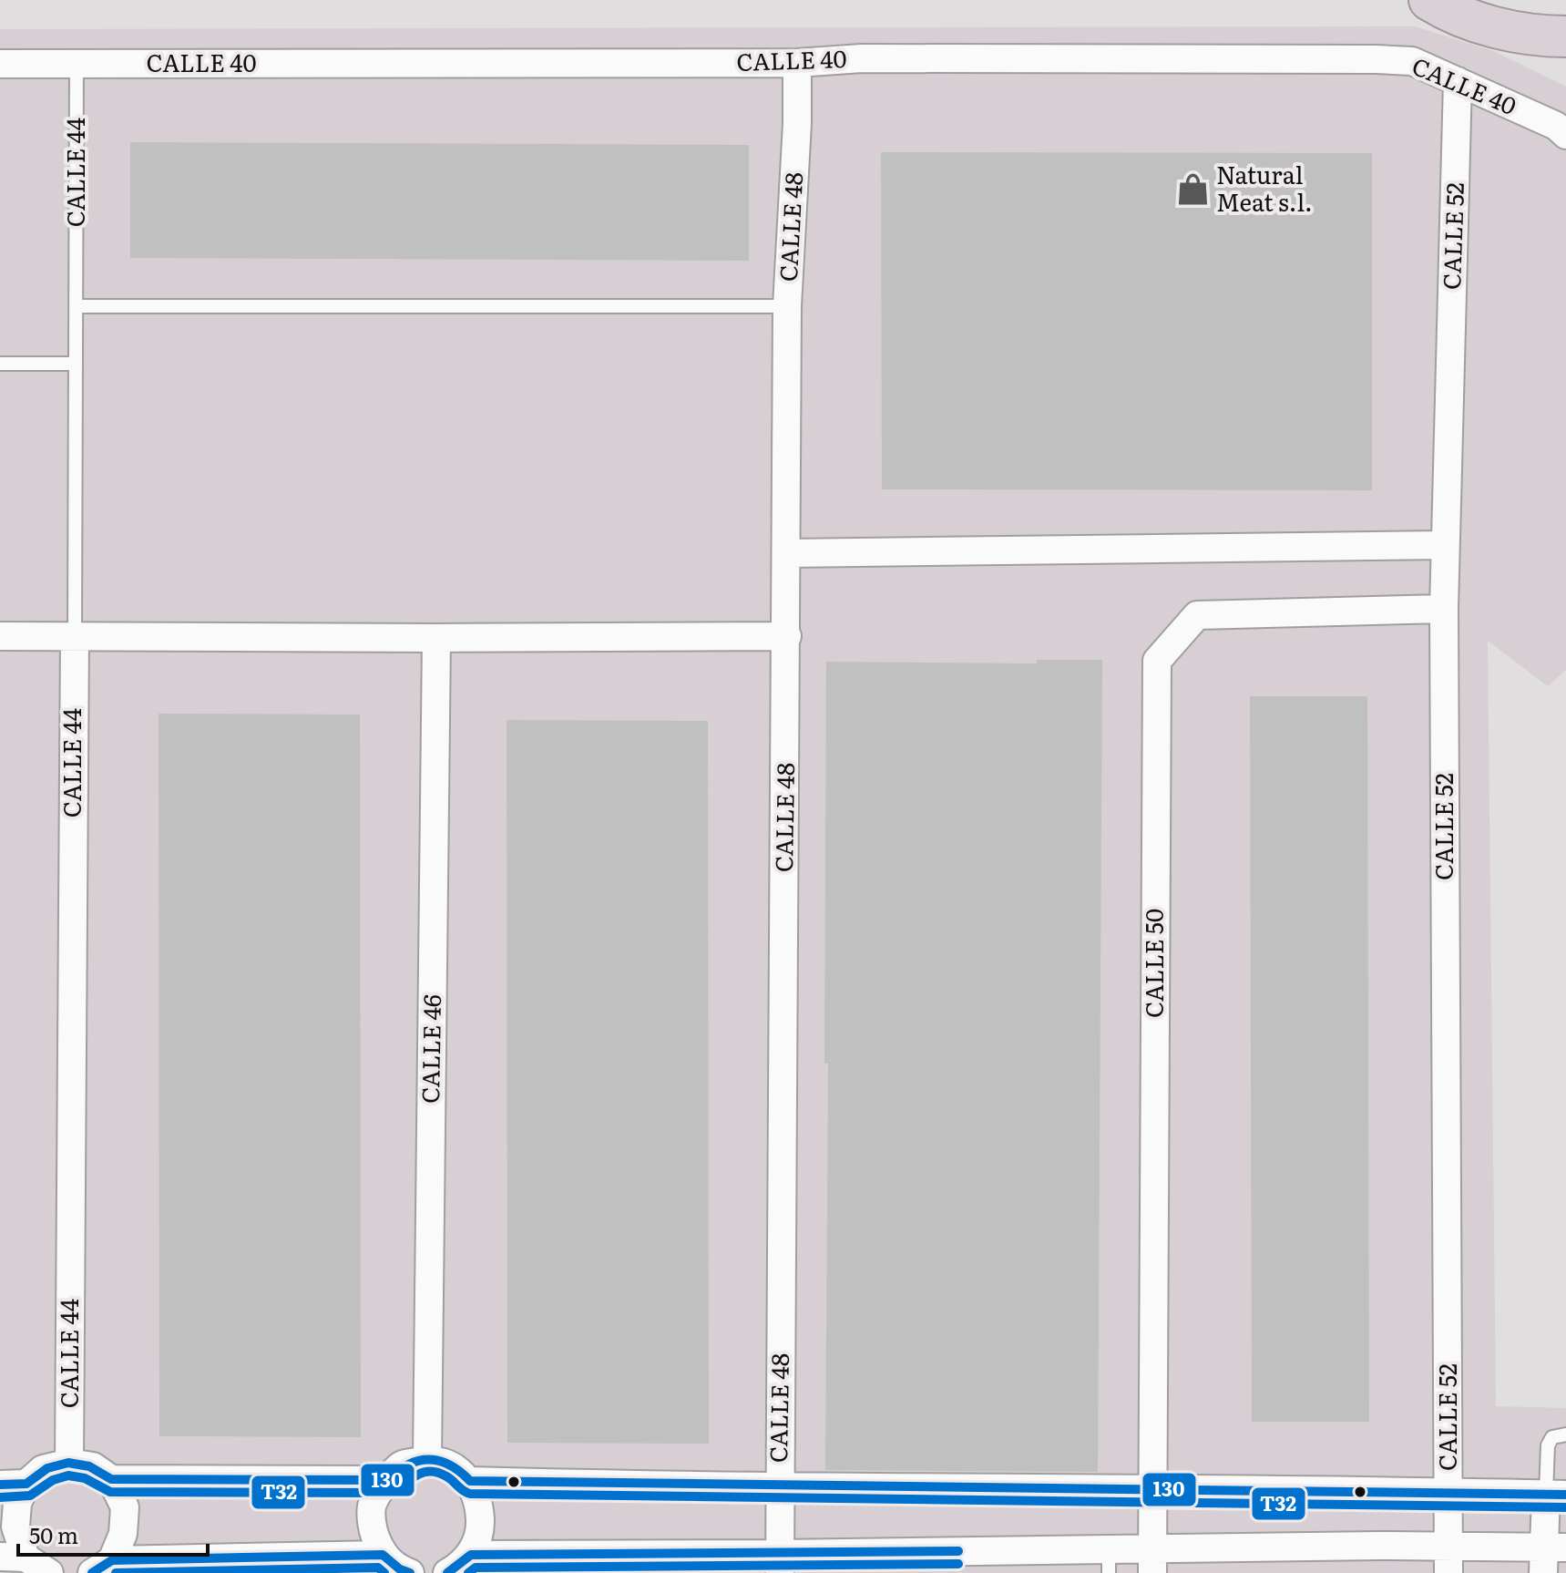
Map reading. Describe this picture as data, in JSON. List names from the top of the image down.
{
  "streets": {
    "street": [
      "CALLE 40",
      "CALLE 44",
      "CALLE 48",
      "CALLE 52",
      "CALLE 50",
      "CALLE 46"
    ]
  },
  "crossings": [
    ["CALLE 40", "CALLE 44"],
    ["CALLE 40", "CALLE 48"],
    ["CALLE 40", "CALLE 52"],
    ["CALLE 52", "CALLE 50"]
  ],
  "places": {
    "shop": ["Natural Meat s.l."]
  },
  "lines": ["transit line 130", "transit line T32"],
  "scale_bar": "50 m"
}
